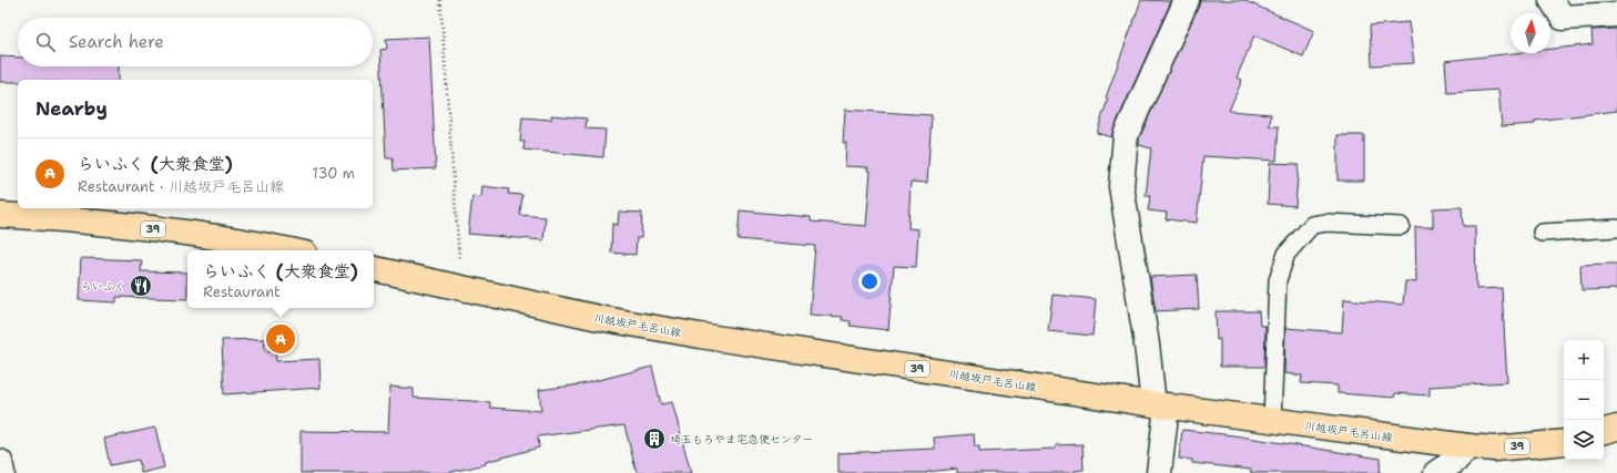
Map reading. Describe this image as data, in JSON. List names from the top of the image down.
{
  "streets": {
    "main road": ["39", "川越坂戸毛呂山線"]
  },
  "places": {
    "restaurant": ["らいふく"],
    "building": ["埼玉もろやま宅急便センター"]
  },
  "north": "top",
  "page": {
    "search": "Search here",
    "heading": "Nearby",
    "list": [
      {
        "mark": "A",
        "name": "らいふく (大衆食堂)",
        "note": "Restaurant · 川越坂戸毛呂山線",
        "value": "130 m"
      }
    ],
    "popup": ["らいふく (大衆食堂)", "Restaurant"],
    "pins": "A",
    "map_buttons": ["+", "−"]
  }
}
